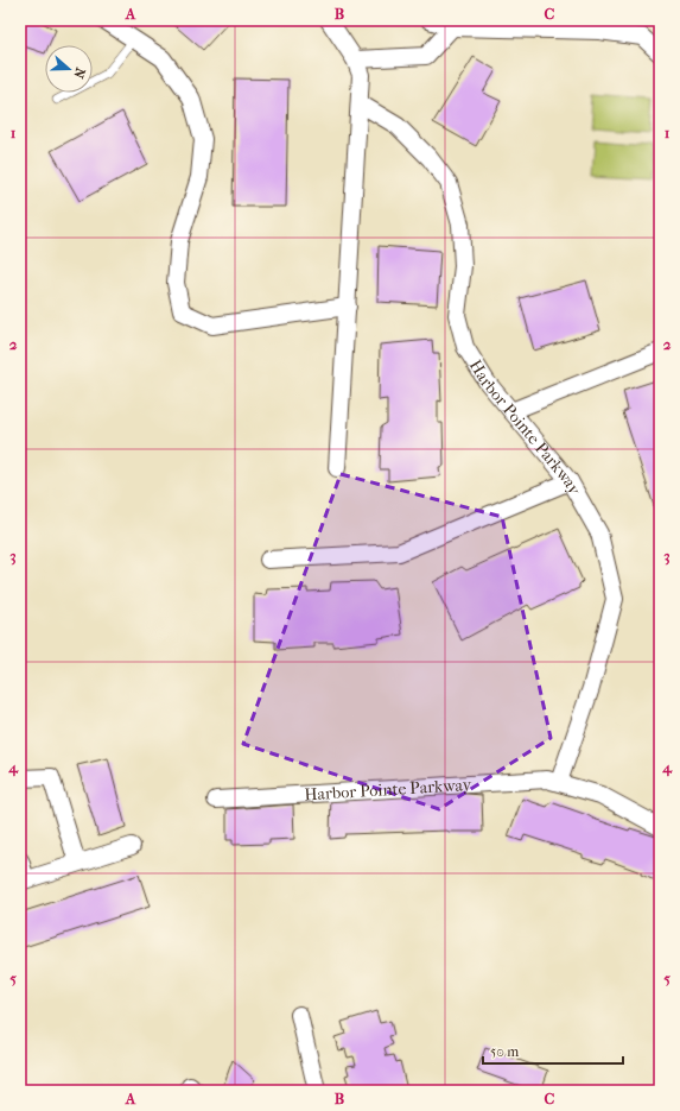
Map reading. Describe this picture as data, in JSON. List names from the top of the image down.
{
  "streets": {
    "street": ["Harbor Pointe Parkway"]
  },
  "scale_bar": "50 m",
  "north": "right",
  "grid": {
    "columns": ["A", "B", "C"],
    "rows": [
      "1",
      "2",
      "3",
      "4",
      "5"
    ]
  }
}
